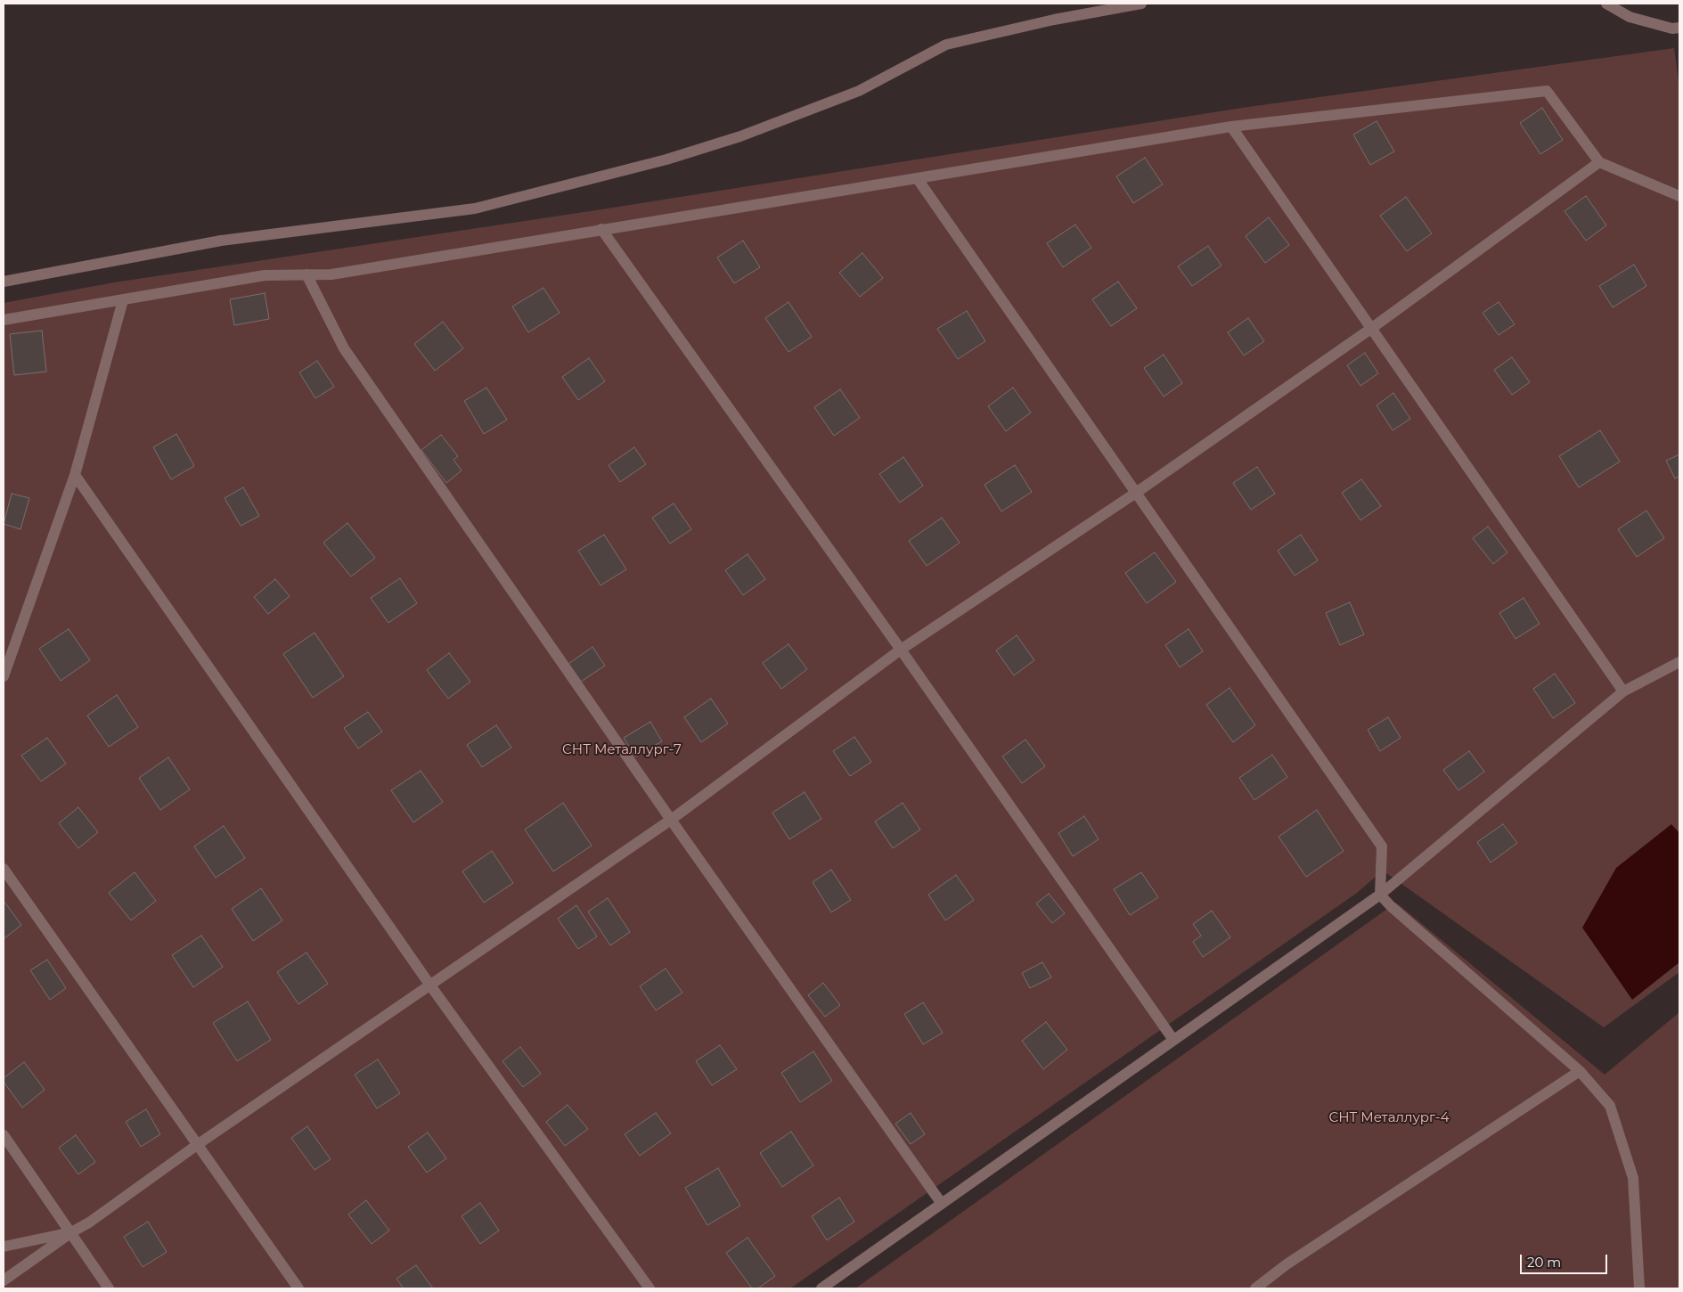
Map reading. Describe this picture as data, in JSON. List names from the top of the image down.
{
  "parks": ["СНТ Металлург-7", "СНТ Металлург-4"],
  "scale_bar": "20 m"
}
